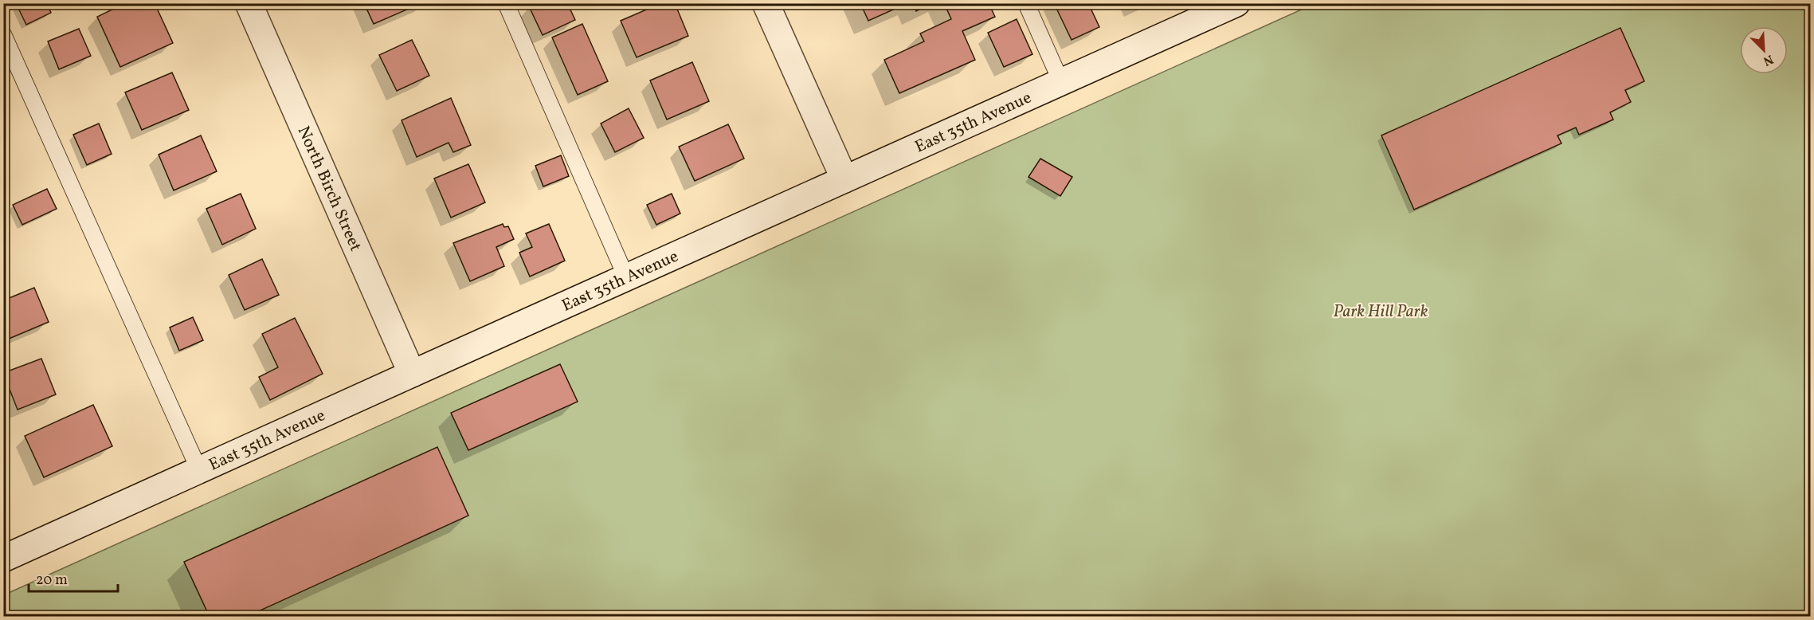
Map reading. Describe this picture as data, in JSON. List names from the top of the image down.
{
  "streets": {
    "street": ["East 35th Avenue", "North Birch Street"]
  },
  "crossings": [
    ["East 35th Avenue", "North Birch Street"]
  ],
  "parks": ["Park Hill Park"],
  "scale_bar": "20 m",
  "north": "bottom right"
}
